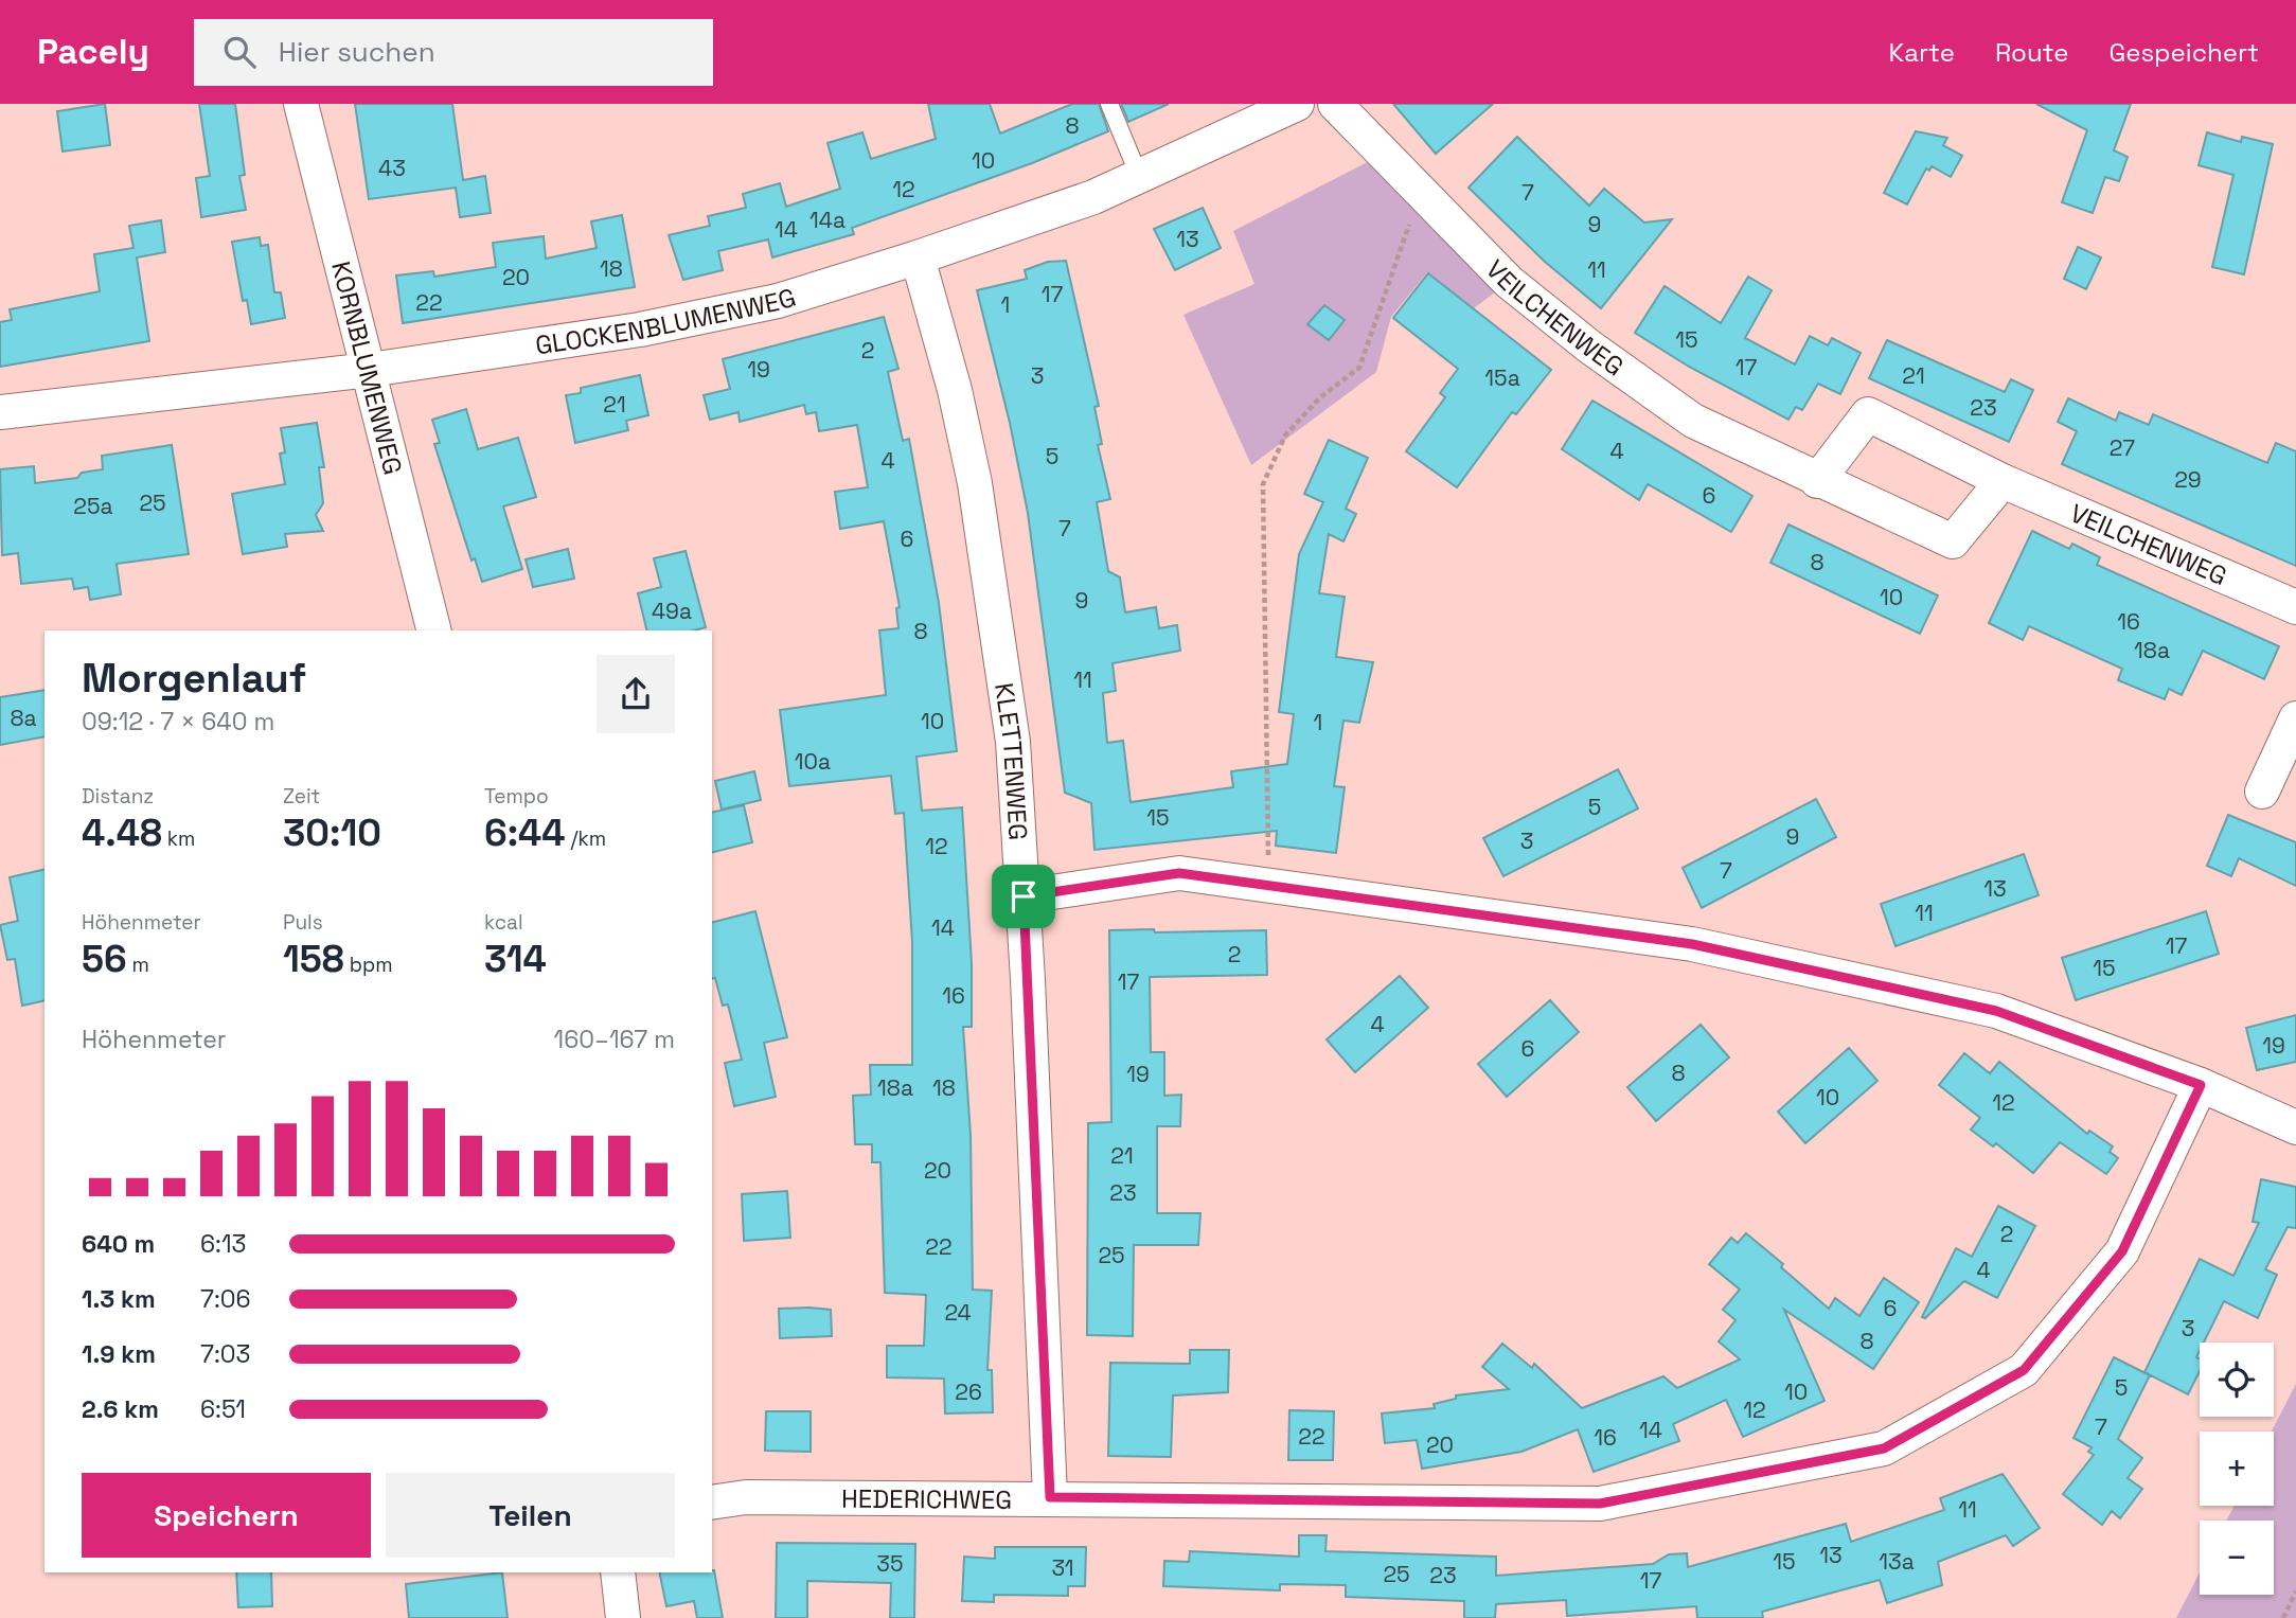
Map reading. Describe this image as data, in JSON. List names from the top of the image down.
{
  "streets": {
    "street": [
      "VEILCHENWEG",
      "GLOCKENBLUMENWEG",
      "KORNBLUMENWEG",
      "KLETTENWEG",
      "HEDERICHWEG"
    ]
  },
  "crossings": [
    ["GLOCKENBLUMENWEG", "KORNBLUMENWEG"],
    ["GLOCKENBLUMENWEG", "KLETTENWEG"],
    ["KLETTENWEG", "HEDERICHWEG"]
  ],
  "house_numbers": [
    "8",
    "10",
    "43",
    "12",
    "7",
    "14a",
    "9",
    "14",
    "13",
    "18",
    "11",
    "20",
    "17",
    "22",
    "1",
    "15",
    "2",
    "17",
    "19",
    "3",
    "21",
    "15a",
    "21",
    "23",
    "27",
    "4",
    "5",
    "4",
    "29",
    "6",
    "25",
    "25a",
    "7",
    "6",
    "8",
    "10",
    "9",
    "49a",
    "16",
    "8",
    "18a",
    "11",
    "8a",
    "10",
    "1",
    "10a",
    "5",
    "15",
    "9",
    "3",
    "12",
    "7",
    "13",
    "11",
    "14",
    "17",
    "2",
    "15",
    "17",
    "16",
    "4",
    "19",
    "6",
    "8",
    "19",
    "18a",
    "18",
    "10",
    "12",
    "21",
    "20",
    "23",
    "2",
    "22",
    "25",
    "4",
    "6",
    "24",
    "3",
    "8",
    "5",
    "26",
    "10",
    "12",
    "7",
    "14",
    "22",
    "16",
    "20",
    "11",
    "13",
    "15",
    "13a",
    "35",
    "31",
    "25",
    "23",
    "17"
  ],
  "page": {
    "header": "Pacely",
    "search": "Hier suchen",
    "nav": ["Karte", "Route", "Gespeichert"],
    "heading": ["Morgenlauf", "09:12 · 7 × 640 m"],
    "stats": [
      ["Distanz", "4.48 km"],
      ["Zeit", "30:10"],
      ["Tempo", "6:44 /km"],
      ["Höhenmeter", "56 m"],
      ["Puls", "158 bpm"],
      ["kcal", "314"]
    ],
    "chart": ["Höhenmeter", "160–167 m"],
    "list": [
      {
        "name": "640 m",
        "note": "6:13"
      },
      {
        "name": "1.3 km",
        "note": "7:06"
      },
      {
        "name": "1.9 km",
        "note": "7:03"
      },
      {
        "name": "2.6 km",
        "note": "6:51"
      }
    ],
    "map_buttons": ["+", "−"],
    "buttons": ["Speichern", "Teilen"]
  }
}
